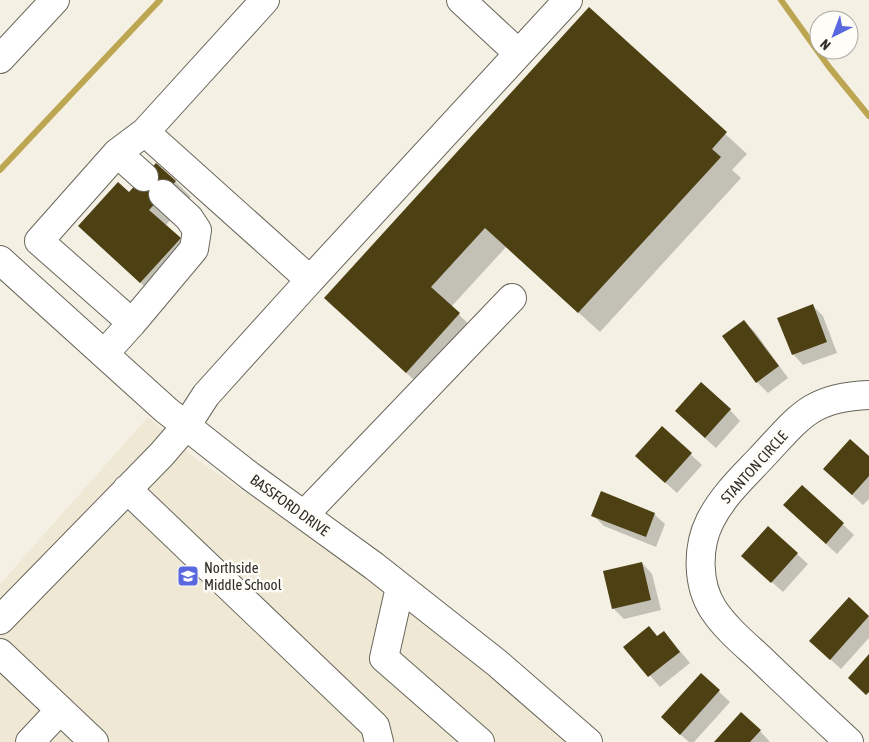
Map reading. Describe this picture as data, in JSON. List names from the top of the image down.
{
  "streets": {
    "street": ["STANTON CIRCLE", "BASSFORD DRIVE"]
  },
  "places": {
    "school or university": ["Northside Middle School"]
  },
  "north": "bottom left"
}
